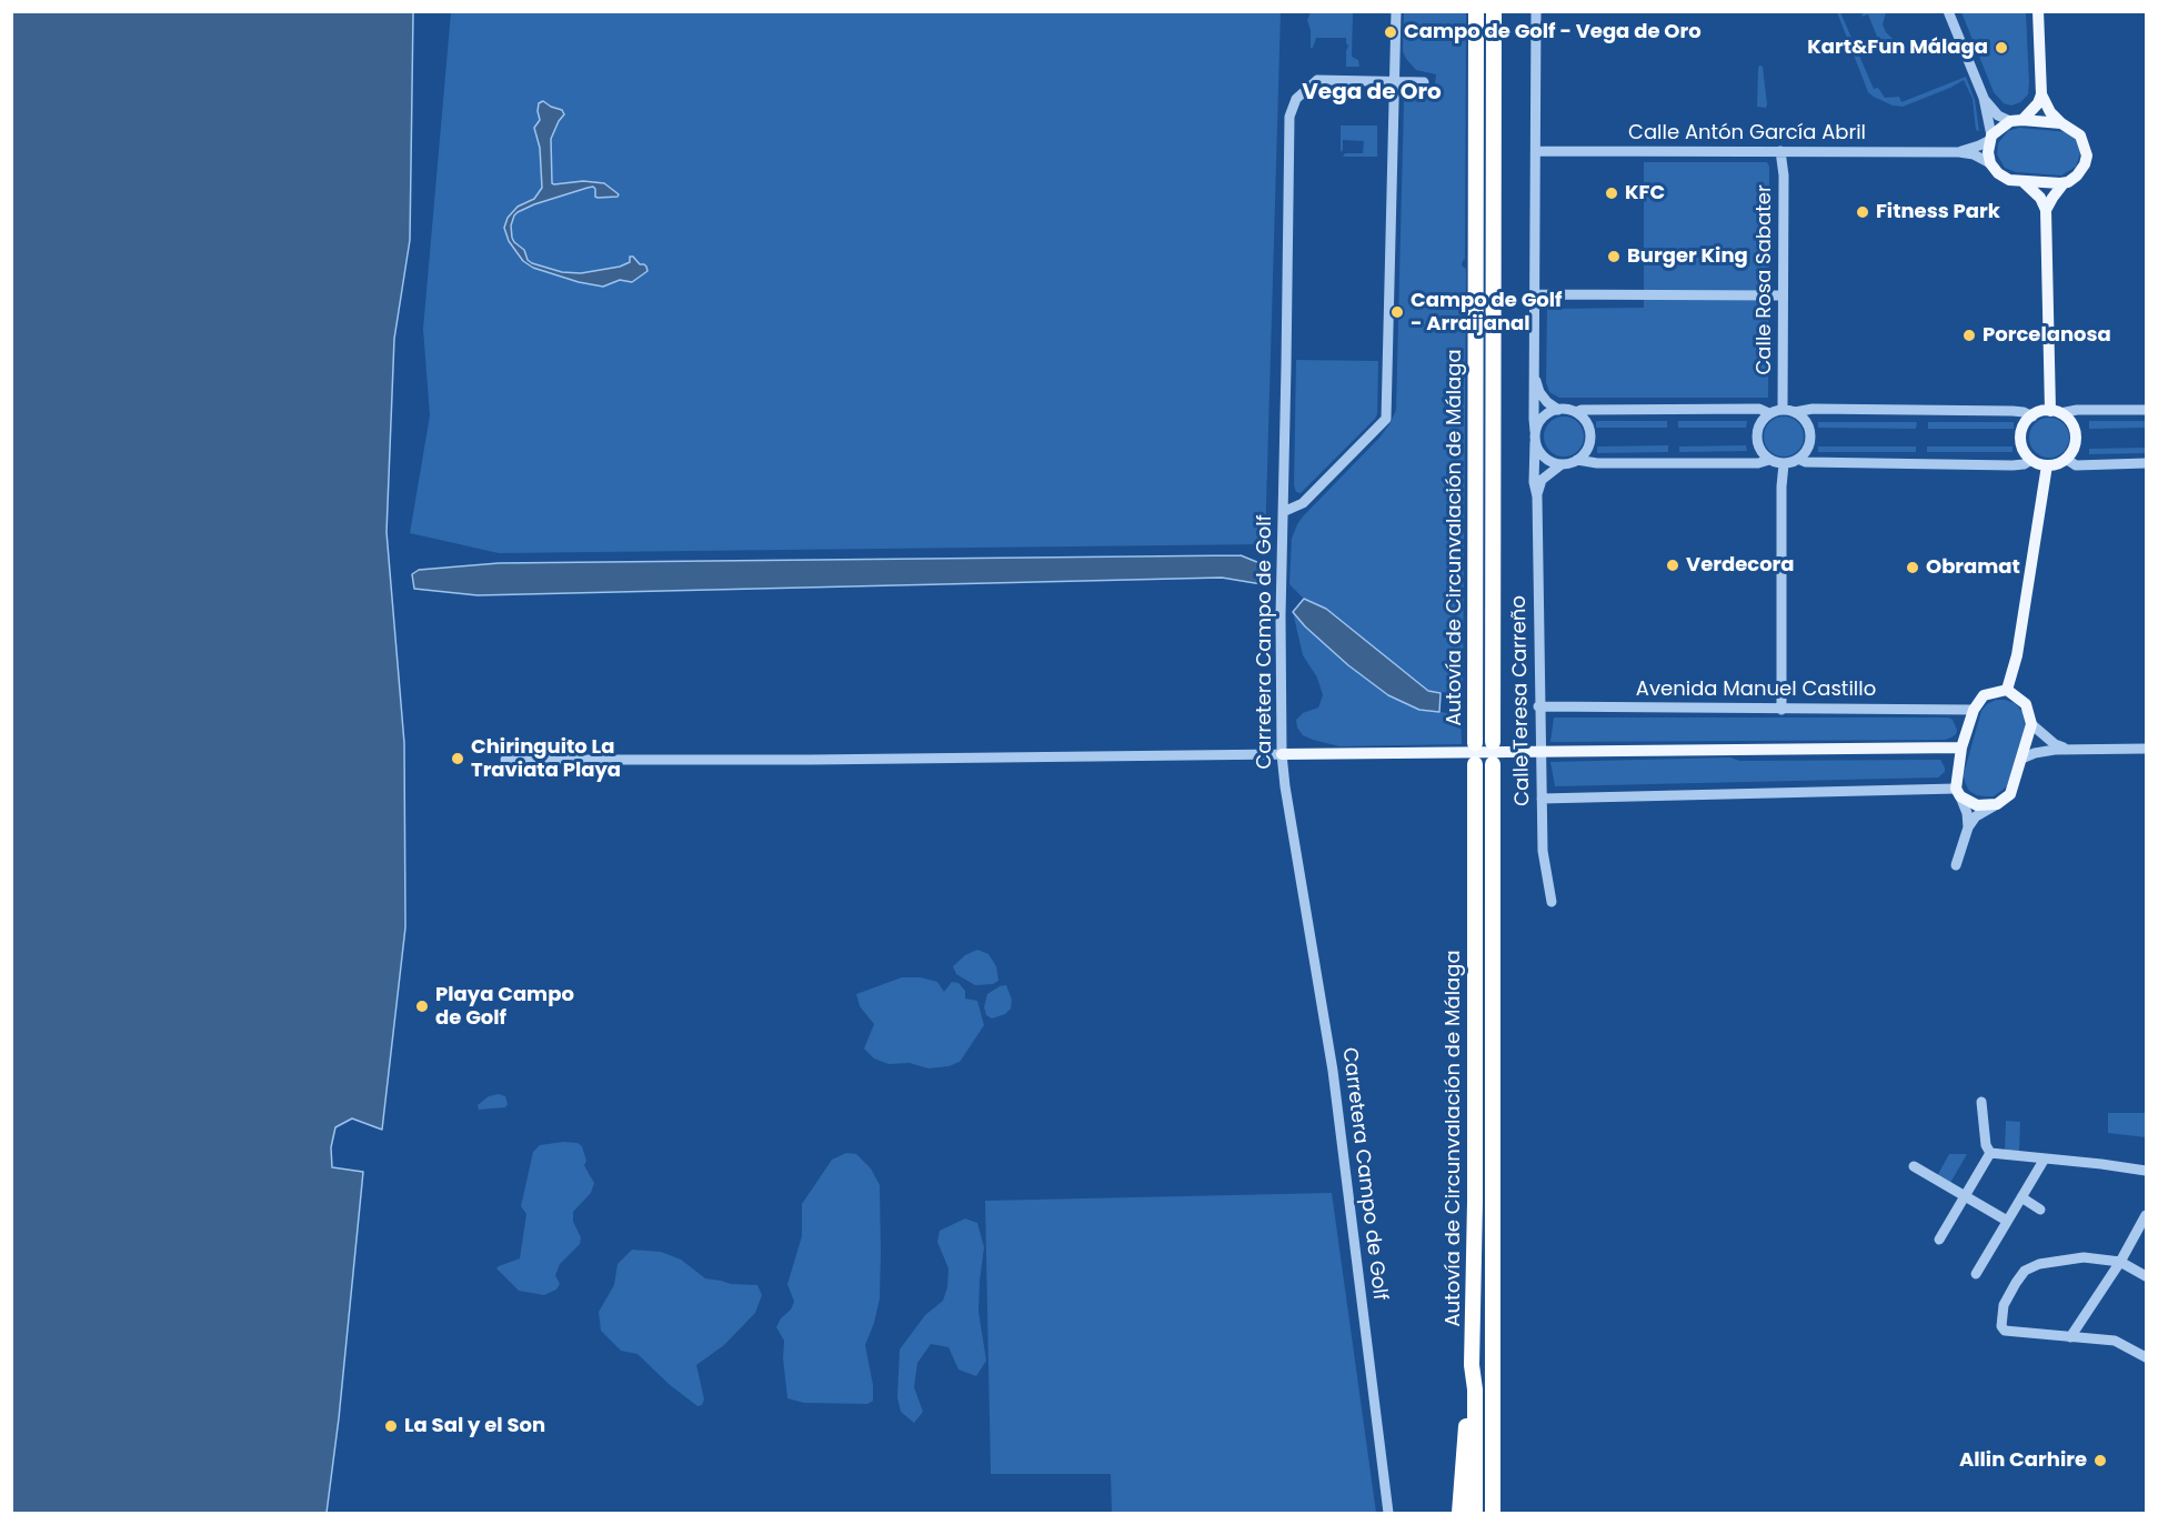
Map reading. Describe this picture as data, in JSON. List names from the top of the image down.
{
  "streets": {
    "highway": ["Autovía de Circunvalación de Málaga"],
    "street": [
      "Calle Antón García Abril",
      "Calle Rosa Sabater",
      "Carretera Campo de Golf",
      "Avenida Manuel Castillo",
      "Calle Teresa Carreño"
    ]
  },
  "crossings": [
    ["Calle Antón García Abril", "Calle Rosa Sabater"],
    ["Calle Antón García Abril", "Calle Teresa Carreño"],
    ["Avenida Manuel Castillo", "Calle Teresa Carreño"]
  ],
  "districts": ["Vega de Oro"],
  "places": [
    "Campo de Golf - Vega de Oro",
    "Kart&Fun Málaga",
    "KFC",
    "Fitness Park",
    "Burger King",
    "Campo de Golf - Arraijanal",
    "Porcelanosa",
    "Verdecora",
    "Obramat",
    "Chiringuito La Traviata Playa",
    "Playa Campo de Golf",
    "La Sal y el Son",
    "Allin Carhire"
  ]
}
